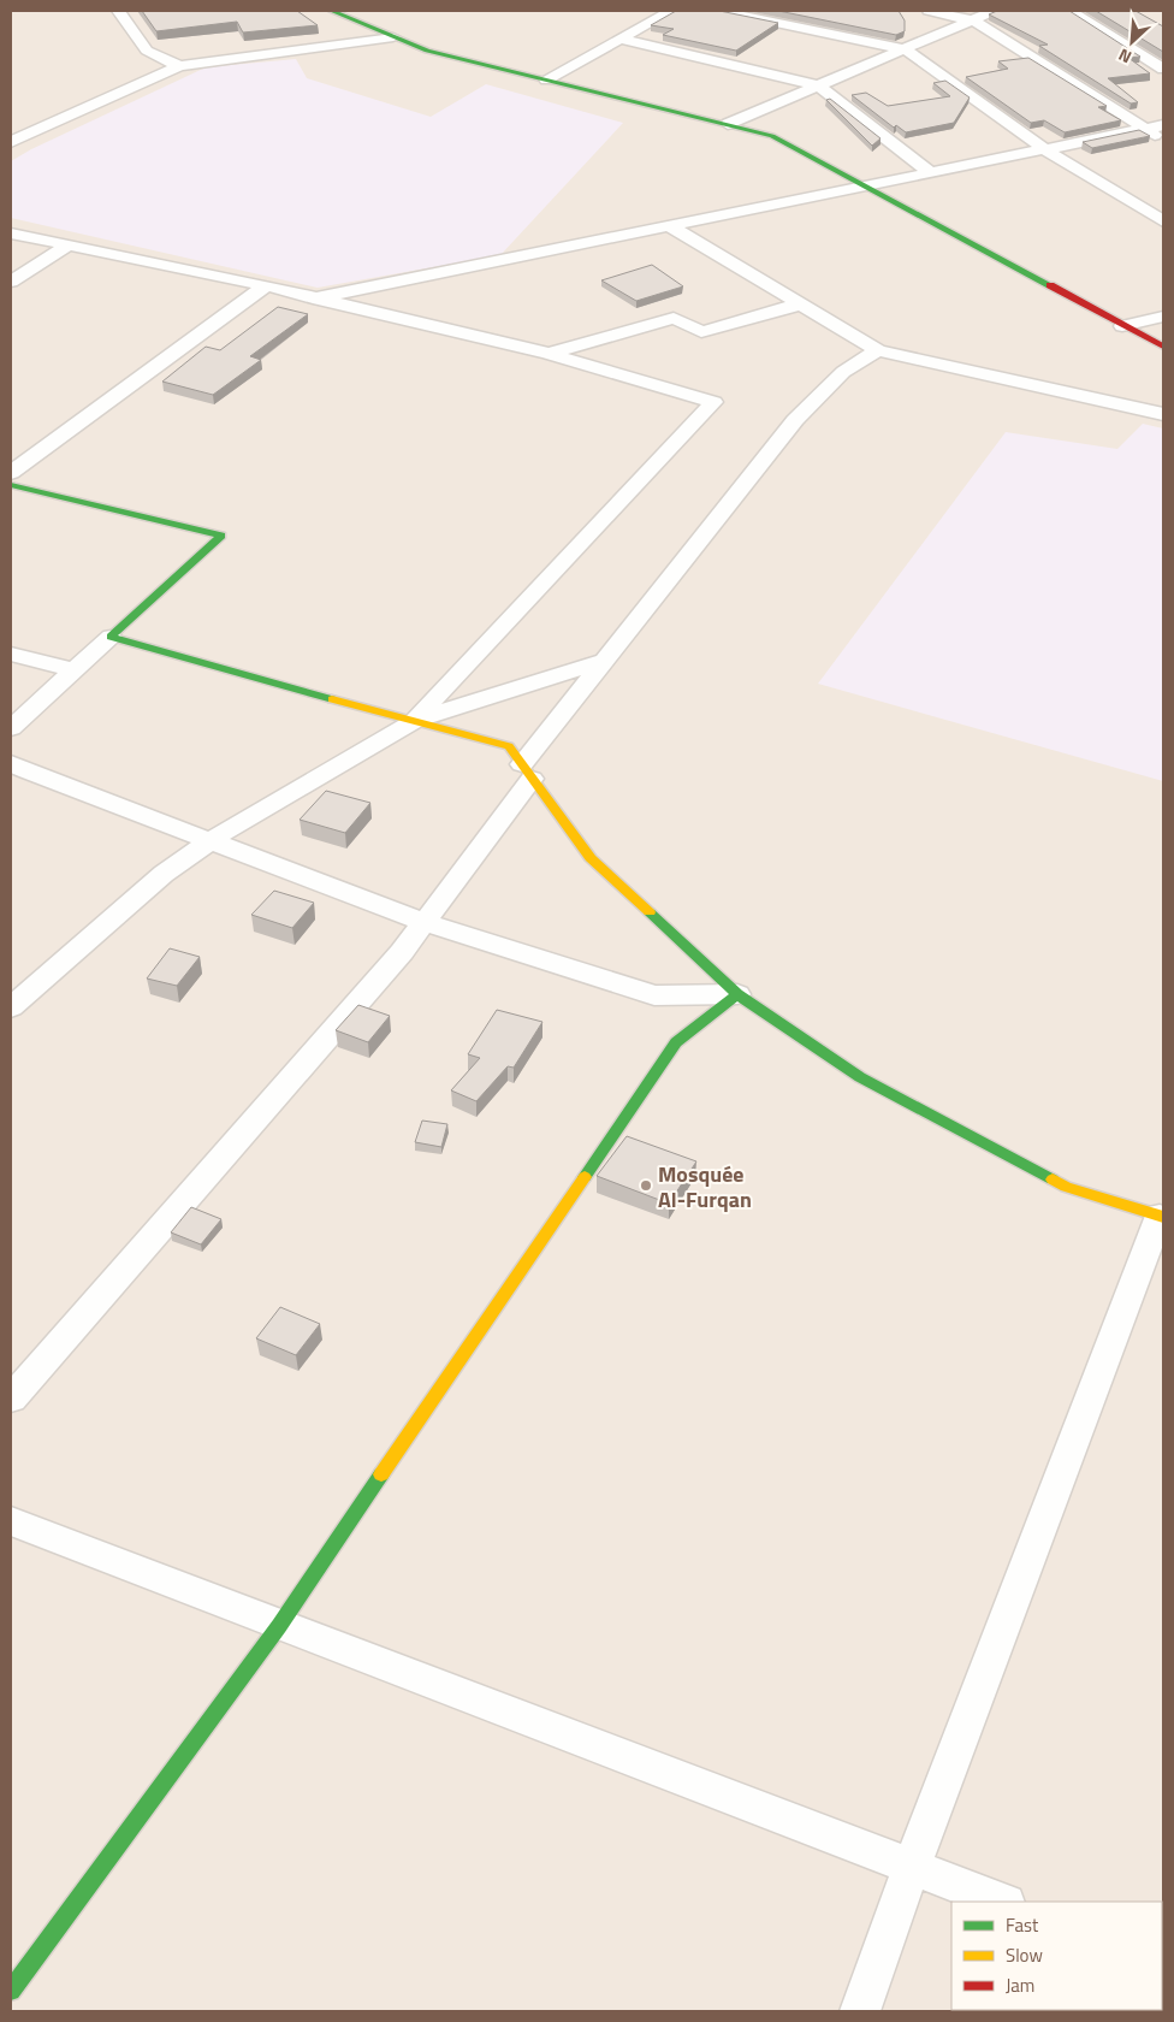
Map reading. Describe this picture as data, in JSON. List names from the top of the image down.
{
  "places": ["Mosquée Al-Furqan"],
  "legend": ["Fast", "Slow", "Jam"],
  "north": "bottom left"
}
